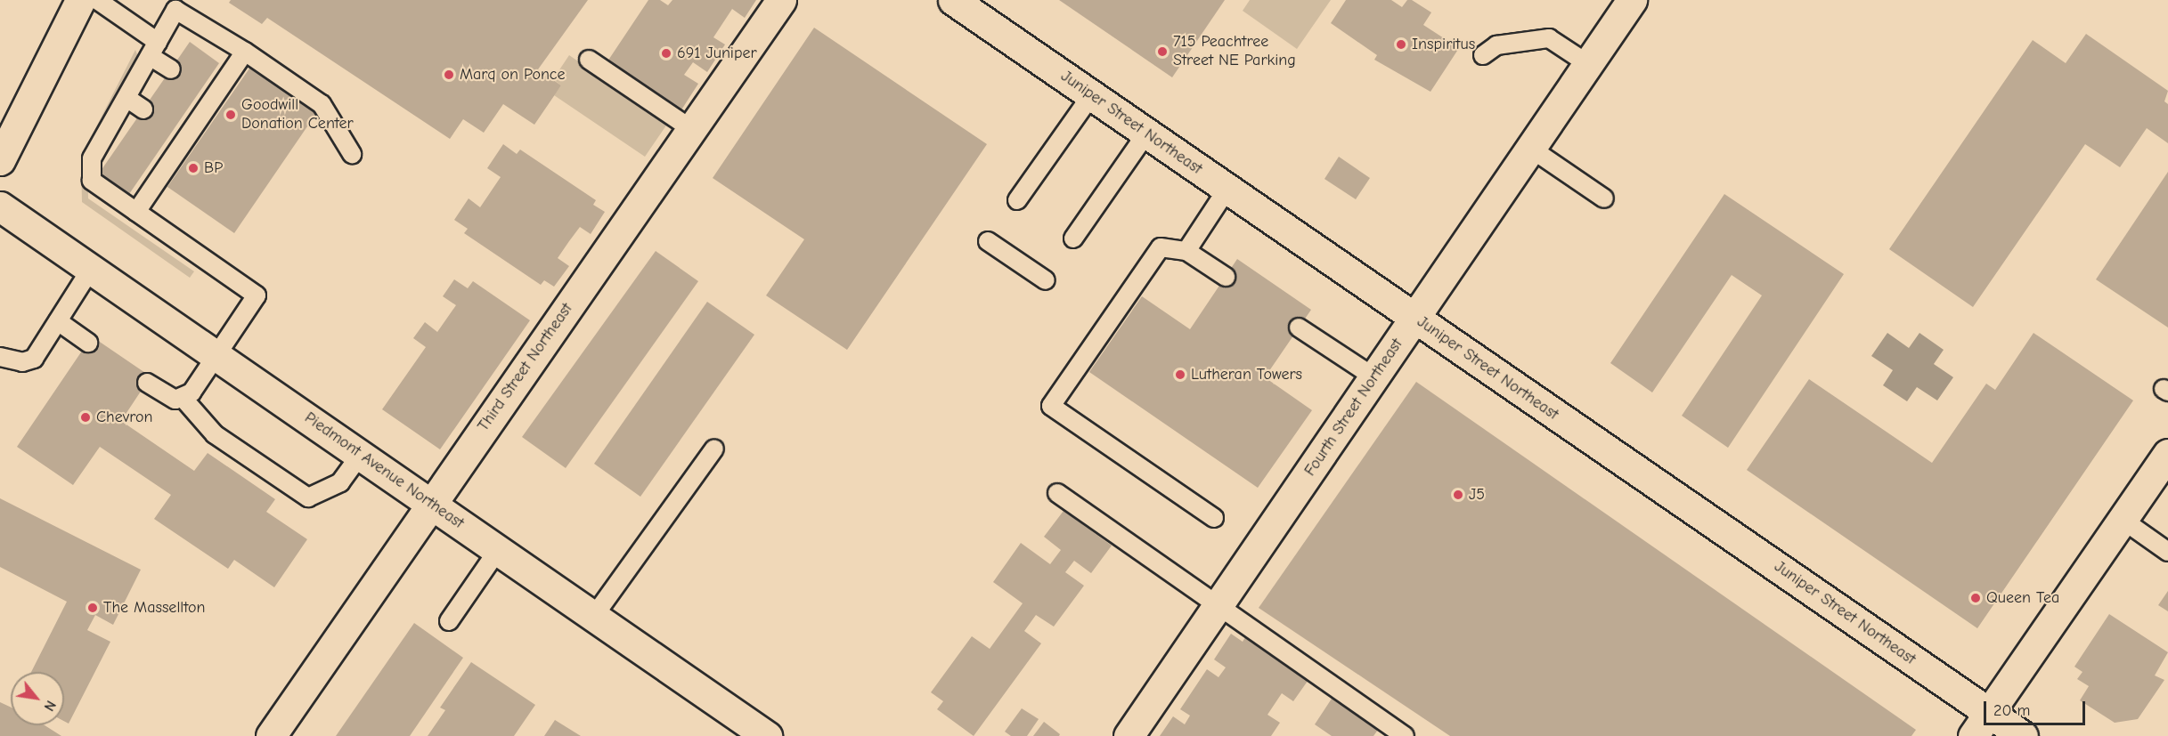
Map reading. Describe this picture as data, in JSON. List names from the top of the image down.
{
  "streets": {
    "main road": [
      "Juniper Street Northeast",
      "Third Street Northeast",
      "Fourth Street Northeast",
      "Piedmont Avenue Northeast"
    ]
  },
  "crossings": [
    ["Juniper Street Northeast", "Fourth Street Northeast"],
    ["Third Street Northeast", "Piedmont Avenue Northeast"]
  ],
  "places": [
    "Inspiritus",
    "715 Peachtree Street NE Parking",
    "691 Juniper",
    "Marq on Ponce",
    "Goodwill Donation Center",
    "BP",
    "Lutheran Towers",
    "Chevron",
    "J5",
    "Queen Tea",
    "The Massellton"
  ],
  "scale_bar": "20 m",
  "north": "bottom right"
}
